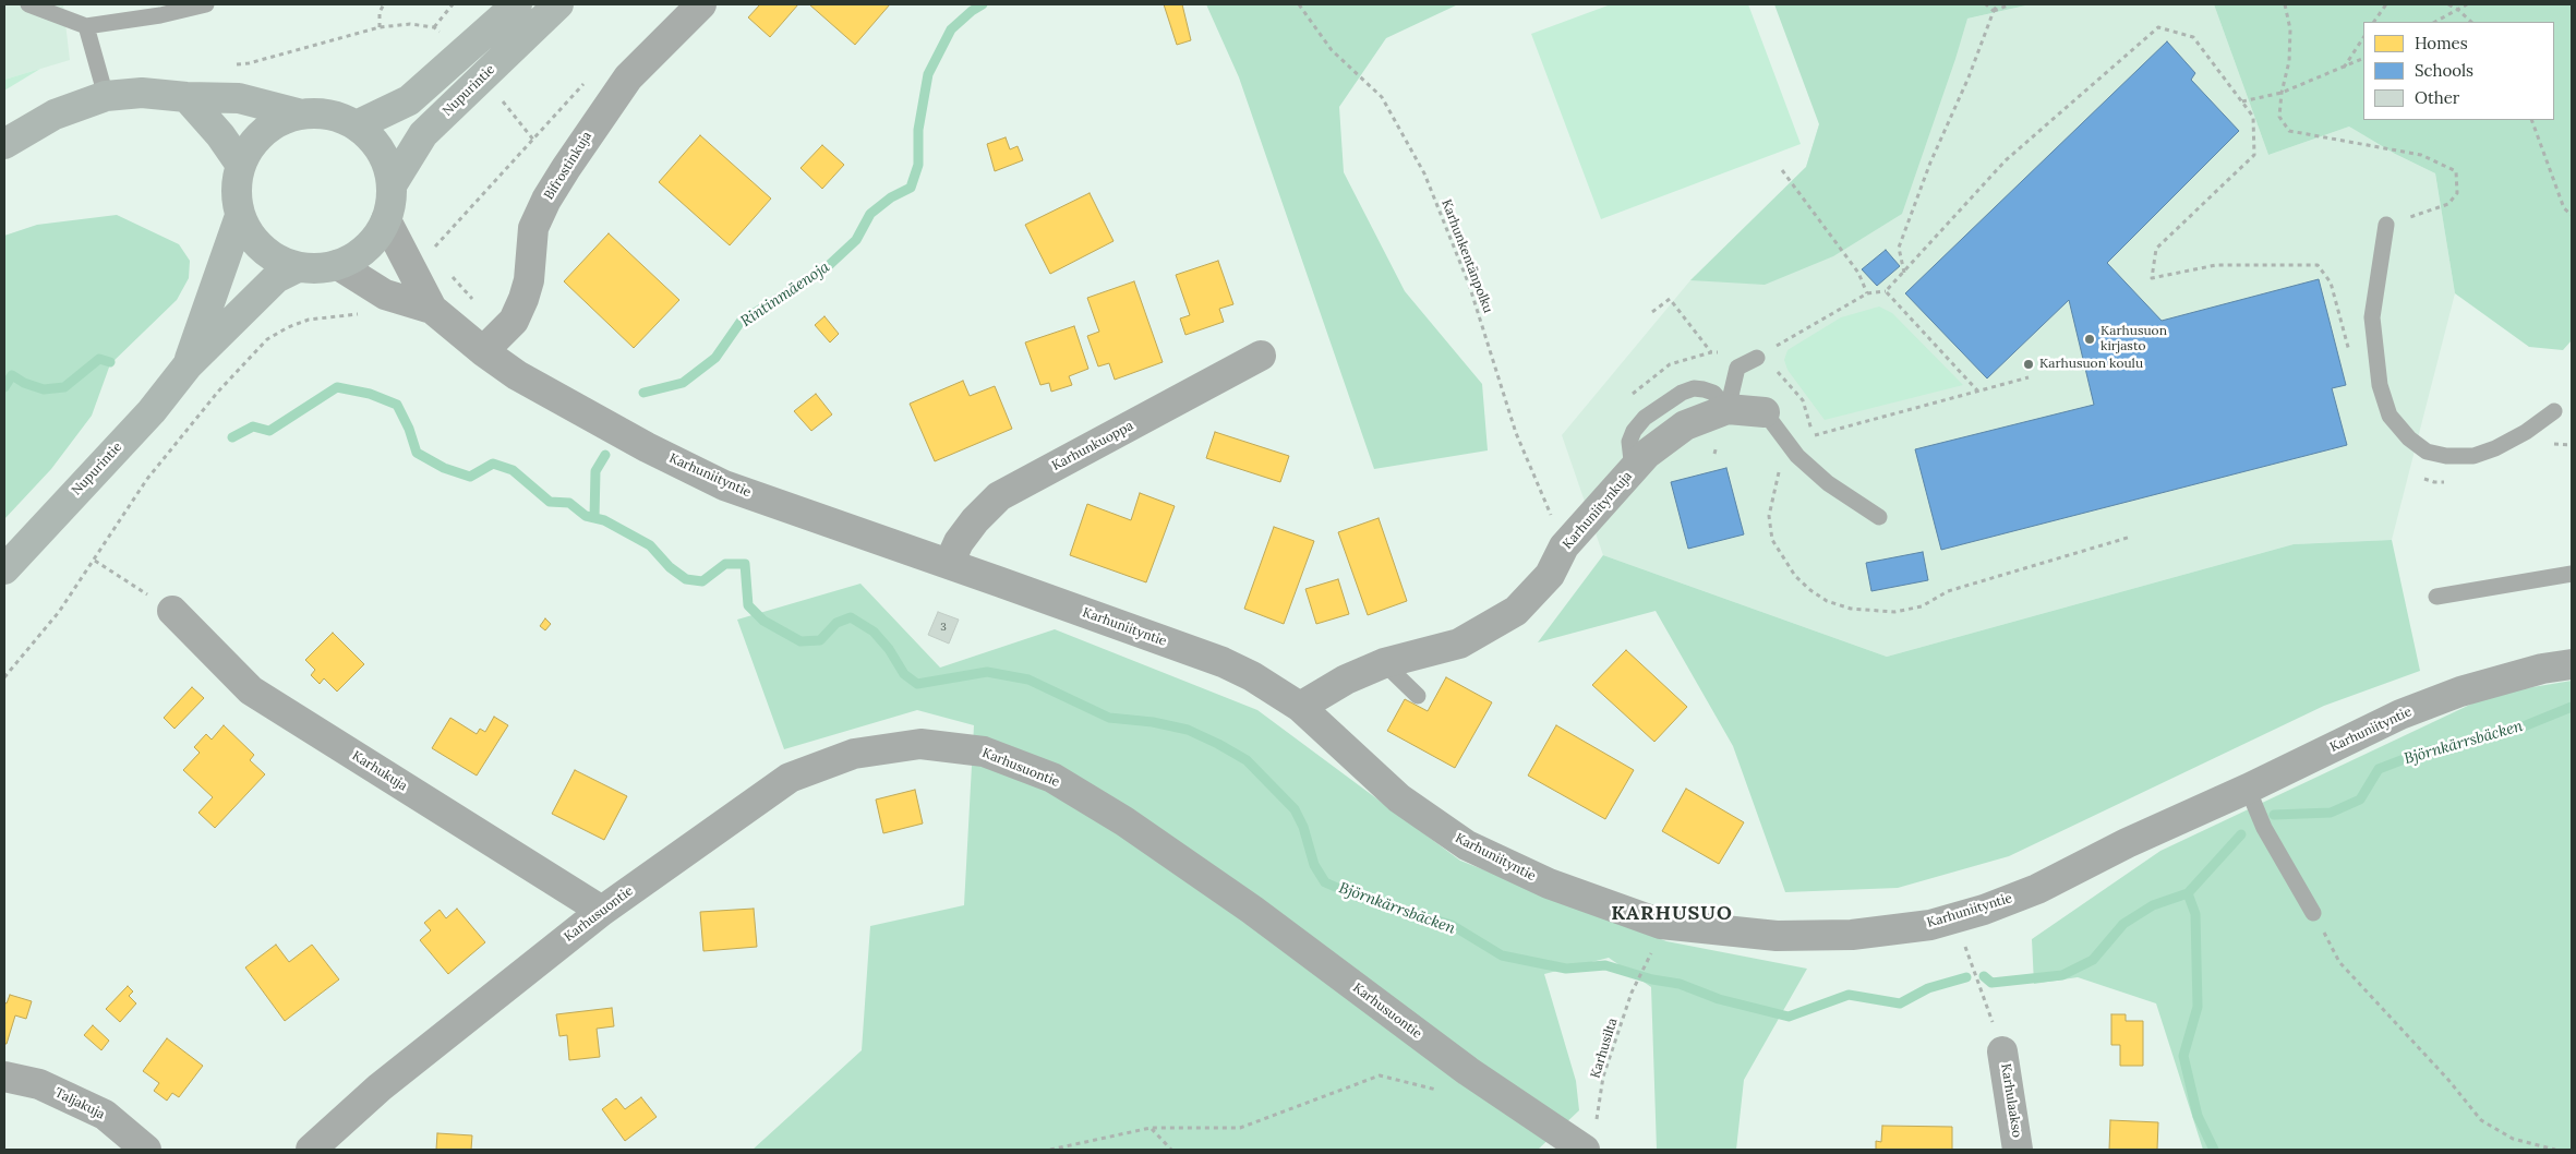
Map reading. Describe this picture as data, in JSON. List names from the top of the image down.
{
  "streets": {
    "main road": ["Nupurintie"],
    "street": [
      "Bifrostinkuja",
      "Karhunkuoppa",
      "Karhuniityntie",
      "Karhuniitynkuja",
      "Karhusuontie",
      "Karhukuja",
      "Karhulaakso",
      "Taljakuja"
    ],
    "path": ["Karhunkentänpolku", "Karhusilta"]
  },
  "crossings": [
    ["Nupurintie", "Karhuniityntie"],
    ["Bifrostinkuja", "Karhuniityntie"],
    ["Karhunkentänpolku", "Karhuniitynkuja"],
    ["Karhunkuoppa", "Karhuniityntie"],
    ["Karhuniityntie", "Karhuniitynkuja"],
    ["Karhusuontie", "Karhukuja"],
    ["Karhusuontie", "Karhusilta"]
  ],
  "districts": ["KARHUSUO"],
  "water": ["Rintinmäenoja", "Björnkärrsbäcken"],
  "places": ["Karhusuon kirjasto", "Karhusuon koulu"],
  "house_numbers": ["3"],
  "legend": ["Homes", "Schools", "Other"]
}
